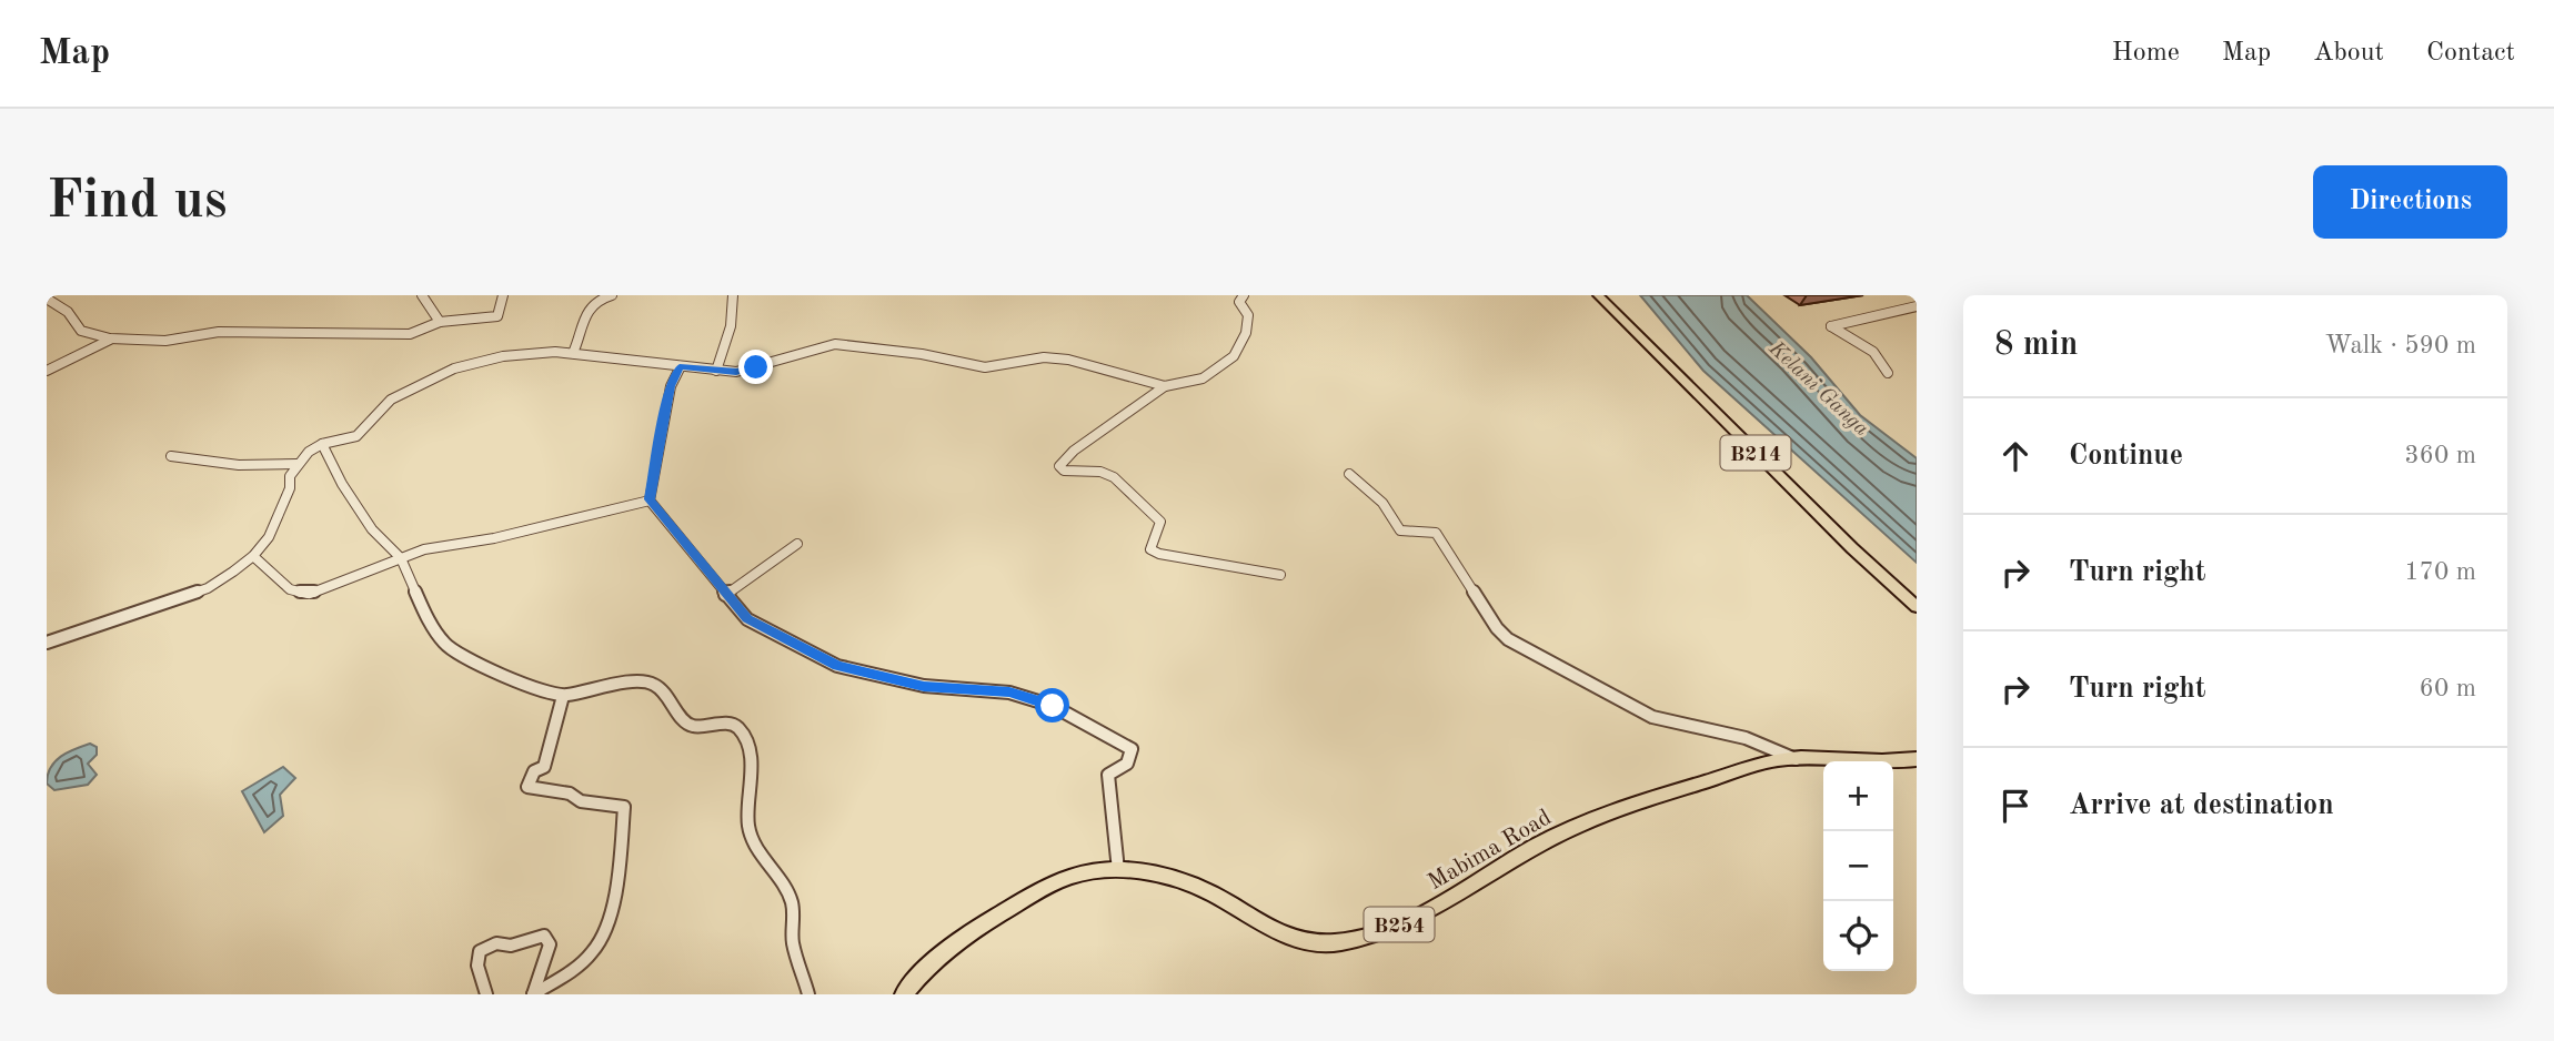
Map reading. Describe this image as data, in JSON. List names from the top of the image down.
{
  "streets": {
    "main road": ["B214", "Mabima Road", "B254"]
  },
  "water": ["Kelani Ganga"],
  "page": {
    "header": "Map",
    "nav": [
      "Home",
      "Map",
      "About",
      "Contact"
    ],
    "buttons": "Directions",
    "title": "Find us",
    "heading": ["8 min", "Walk · 590 m"],
    "list": [
      ["Continue", "360 m"],
      ["Turn right", "170 m"],
      ["Turn right", "60 m"],
      "Arrive at destination"
    ],
    "map_buttons": ["+", "−"]
  }
}
